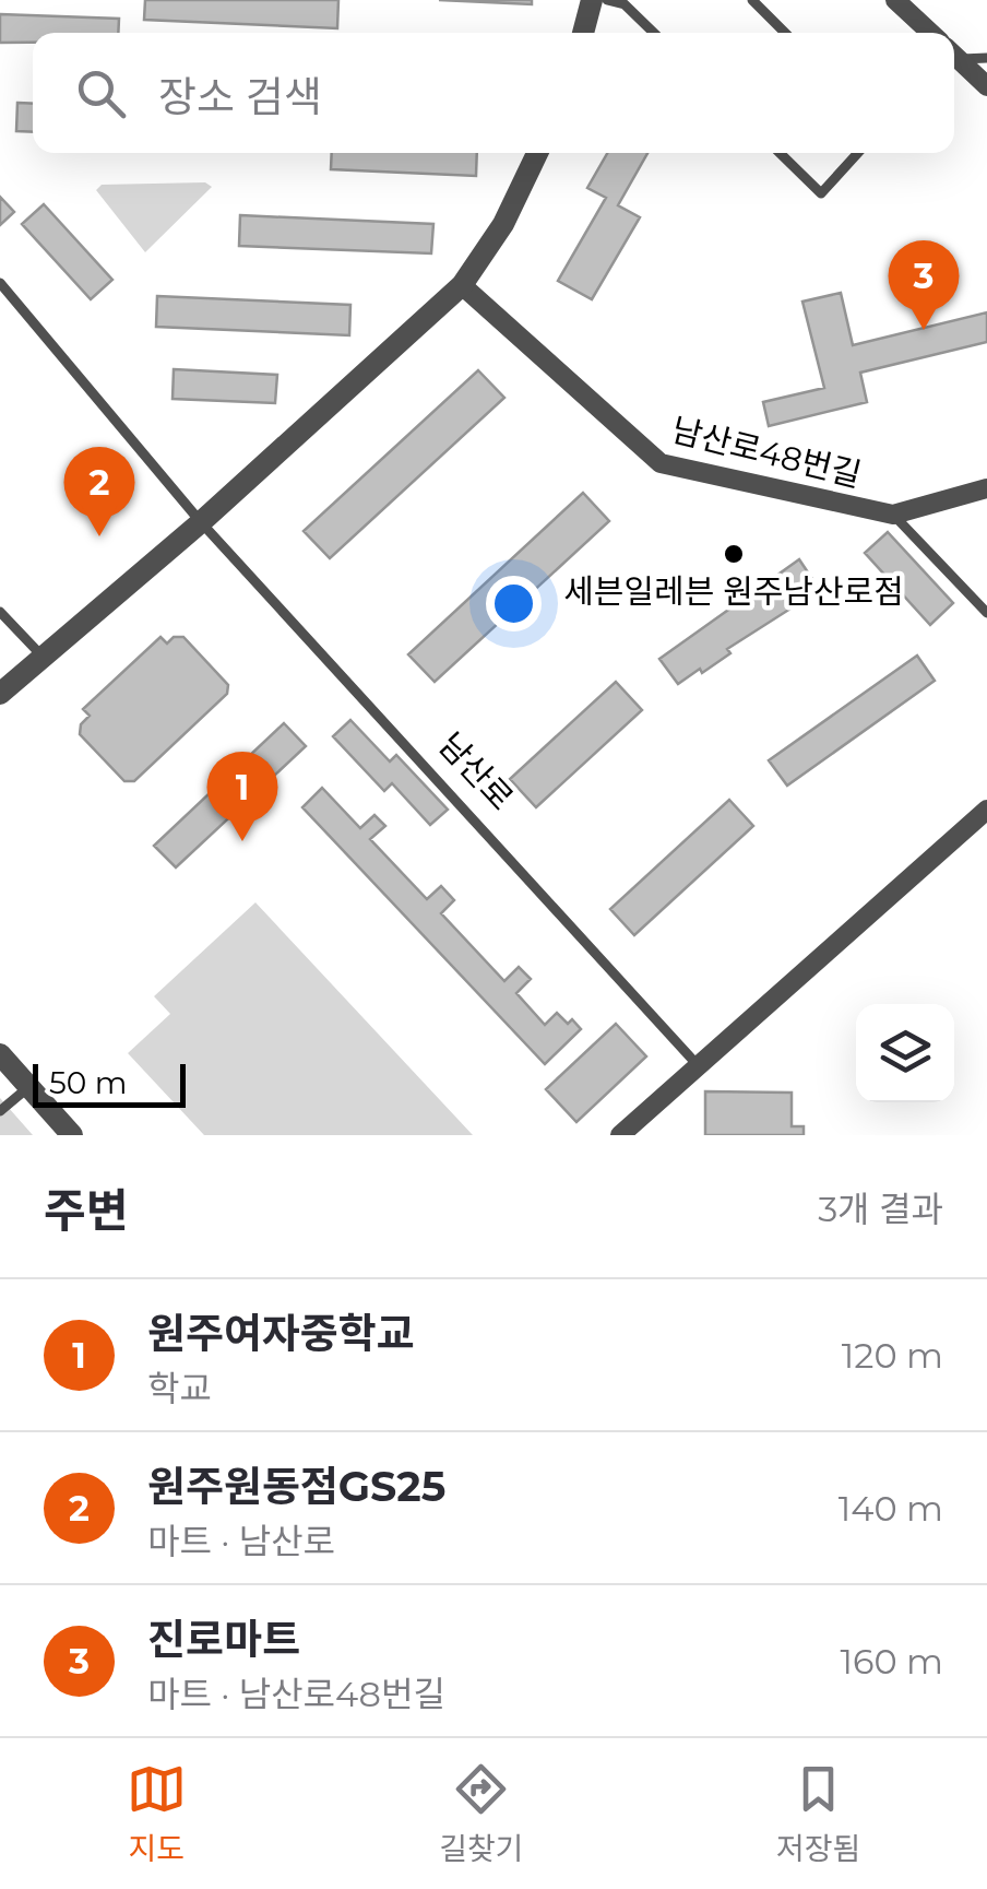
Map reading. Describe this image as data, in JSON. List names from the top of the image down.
{
  "streets": {
    "street": ["남산로48번길"],
    "lane": ["남산로"]
  },
  "places": ["세븐일레븐 원주남산로점"],
  "scale_bar": "50 m",
  "page": {
    "search": "장소 검색",
    "pins": ["3", "2", "1"],
    "scale": "50 m",
    "heading": ["주변", "3개 결과"],
    "list": [
      {
        "mark": "1",
        "name": "원주여자중학교",
        "note": "학교",
        "value": "120 m"
      },
      {
        "mark": "2",
        "name": "원주원동점GS25",
        "note": "마트 · 남산로",
        "value": "140 m"
      },
      {
        "mark": "3",
        "name": "진로마트",
        "note": "마트 · 남산로48번길",
        "value": "160 m"
      }
    ],
    "nav": ["지도", "길찾기", "저장됨"]
  }
}
